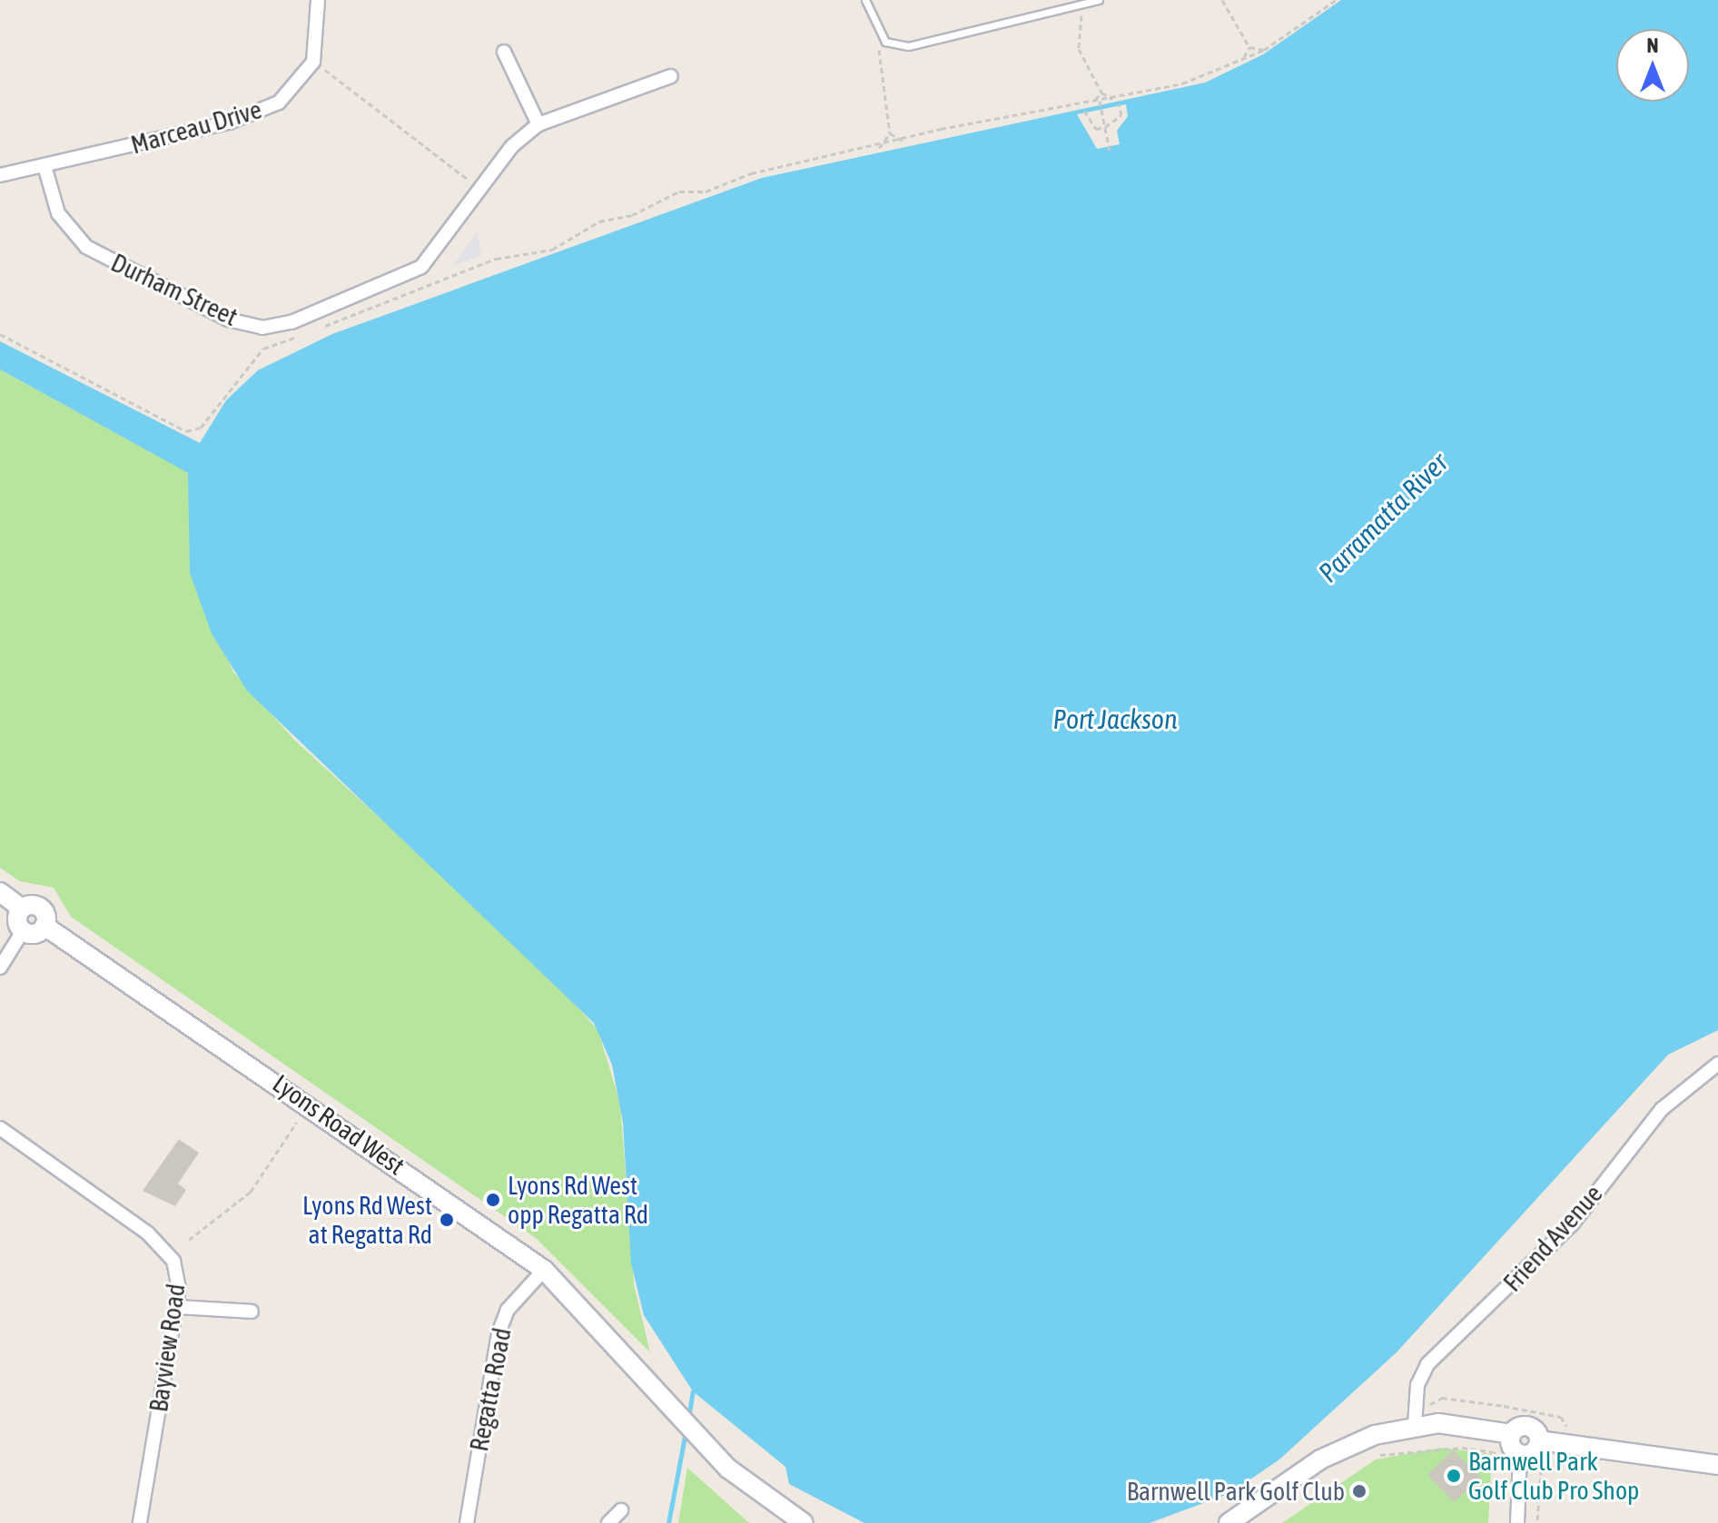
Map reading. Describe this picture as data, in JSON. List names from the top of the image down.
{
  "streets": {
    "main road": ["Lyons Road West"],
    "street": [
      "Marceau Drive",
      "Durham Street",
      "Friend Avenue",
      "Bayview Road",
      "Regatta Road"
    ]
  },
  "crossings": [
    ["Marceau Drive", "Durham Street"],
    ["Lyons Road West", "Regatta Road"]
  ],
  "water": ["Parramatta River", "Port Jackson"],
  "places": [
    "Lyons Rd West opp Regatta Rd",
    "Lyons Rd West at Regatta Rd",
    "Barnwell Park Golf Club Pro Shop",
    "Barnwell Park Golf Club"
  ],
  "north": "top"
}
